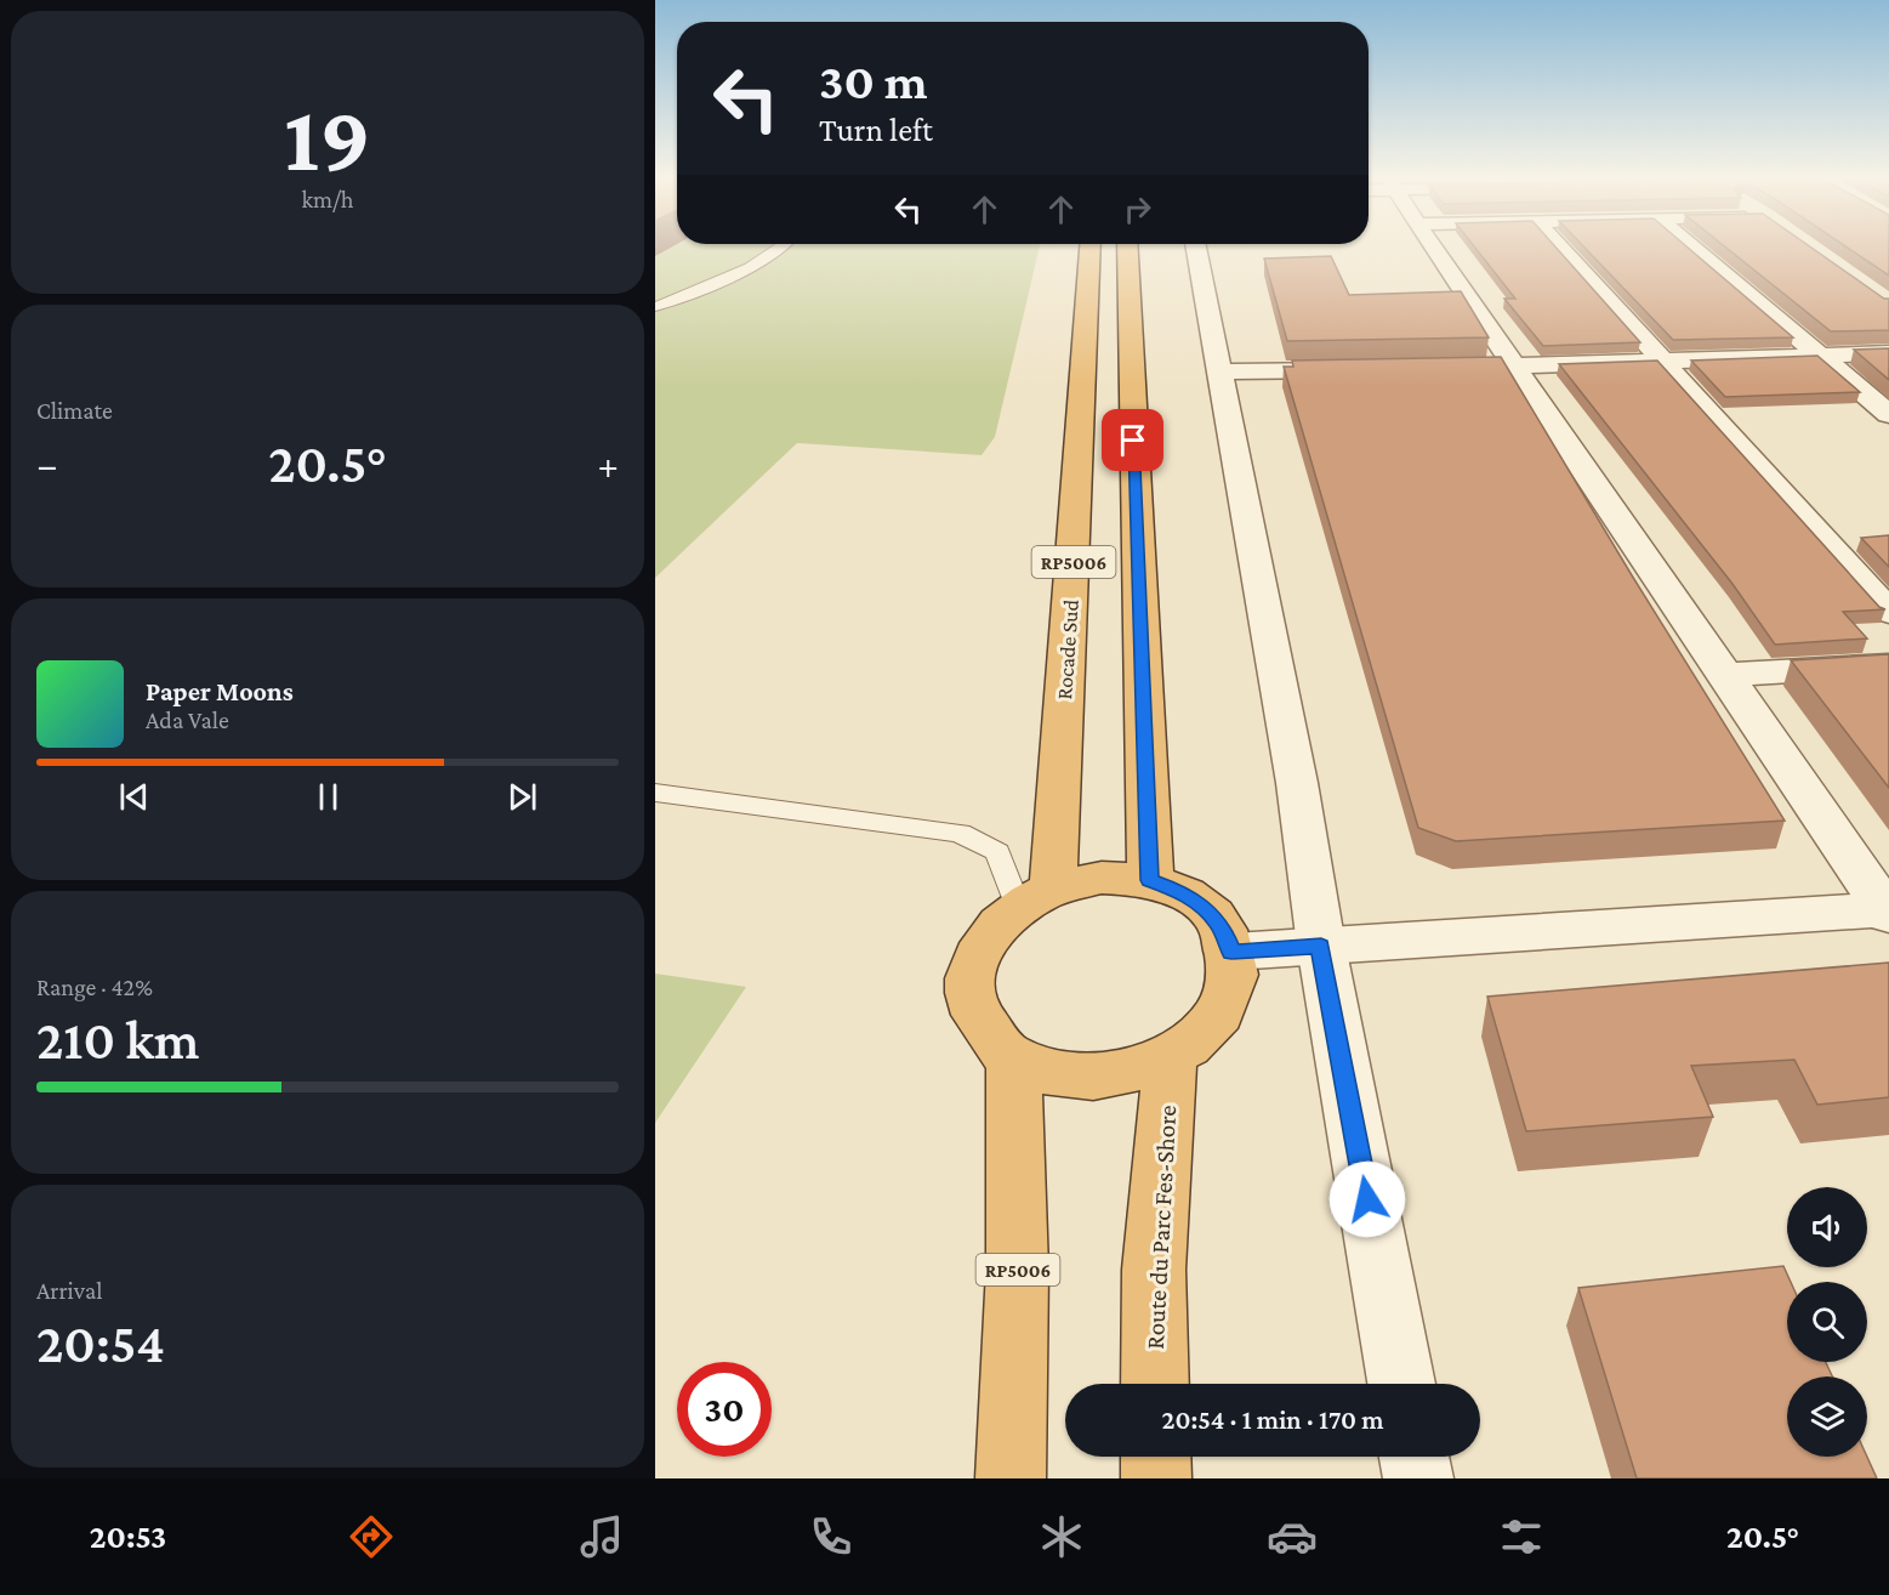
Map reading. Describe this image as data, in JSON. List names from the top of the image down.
{
  "streets": {
    "highway": ["RP5006", "Rocade Sud", "Route du Parc Fes-Shore"]
  },
  "crossings": [
    ["RP5006", "Rocade Sud"],
    ["RP5006", "Route du Parc Fes-Shore"],
    ["Rocade Sud", "Route du Parc Fes-Shore"]
  ],
  "page": {
    "tile": [
      ["19", "km/h"],
      "Climate",
      ["Range · 42%", "210 km"],
      ["Arrival", "20:54"]
    ],
    "turn": ["30 m", "Turn left"],
    "heat": ["−", "20.5°", "+"],
    "song": ["Paper Moons", "Ada Vale"],
    "limit": "30",
    "trip": "20:54 · 1 min · 170 m",
    "tabs": ["20:53", "20.5°"]
  }
}
